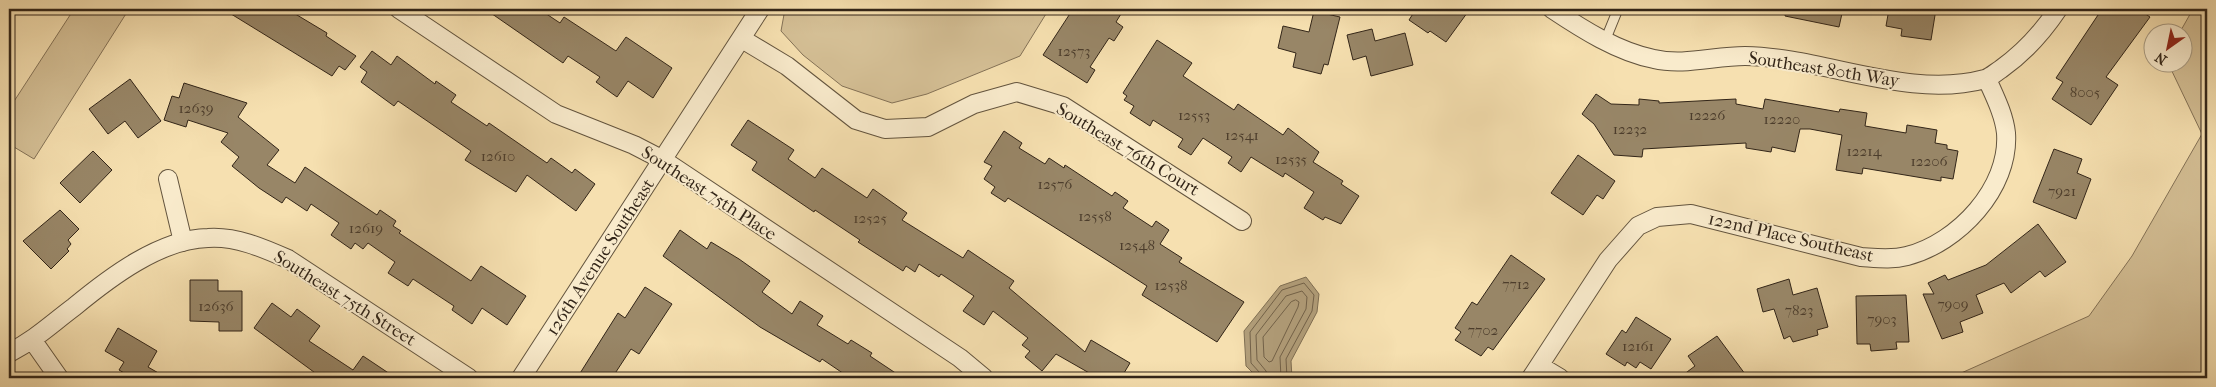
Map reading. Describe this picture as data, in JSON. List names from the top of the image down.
{
  "streets": {
    "street": [
      "Southeast 80th Way",
      "Southeast 76th Court",
      "Southeast 75th Place",
      "122nd Place Southeast",
      "126th Avenue Southeast",
      "Southeast 75th Street"
    ]
  },
  "crossings": [
    ["Southeast 80th Way", "122nd Place Southeast"],
    ["Southeast 76th Court", "126th Avenue Southeast"],
    ["Southeast 75th Place", "126th Avenue Southeast"]
  ],
  "house_numbers": [
    "12573",
    "8005",
    "12639",
    "12553",
    "12226",
    "12220",
    "12232",
    "12541",
    "12214",
    "12610",
    "12535",
    "12206",
    "12576",
    "7921",
    "12558",
    "12525",
    "12619",
    "12548",
    "7712",
    "12538",
    "7909",
    "12636",
    "7823",
    "7903",
    "7702",
    "12161"
  ],
  "north": "bottom left"
}
